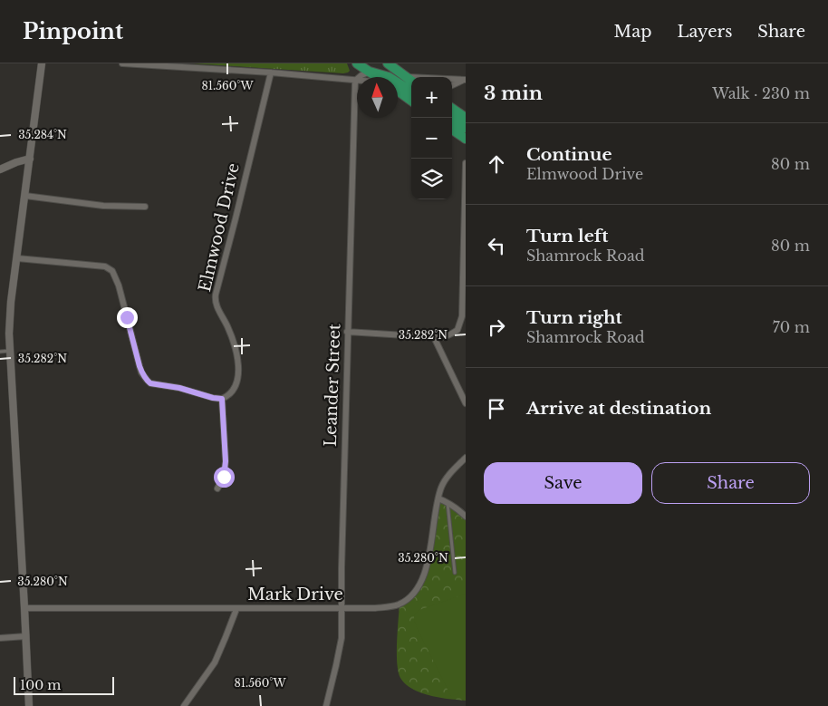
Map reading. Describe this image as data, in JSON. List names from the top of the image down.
{
  "streets": {
    "street": ["Elmwood Drive", "Leander Street", "Mark Drive"]
  },
  "crossings": [
    ["Leander Street", "Mark Drive"]
  ],
  "scale_bar": "100 m",
  "north": "top",
  "page": {
    "header": "Pinpoint",
    "nav": ["Map", "Layers", "Share"],
    "heading": ["3 min", "Walk · 230 m"],
    "map_buttons": ["+", "−"],
    "list": [
      ["Continue", "Elmwood Drive", "80 m"],
      ["Turn left", "Shamrock Road", "80 m"],
      ["Turn right", "Shamrock Road", "70 m"],
      "Arrive at destination"
    ],
    "buttons": ["Save", "Share"],
    "scale": "100 m"
  },
  "coordinates": [
    "81.560°W",
    "35.284°N",
    "35.282°N",
    "35.280°N"
  ]
}
